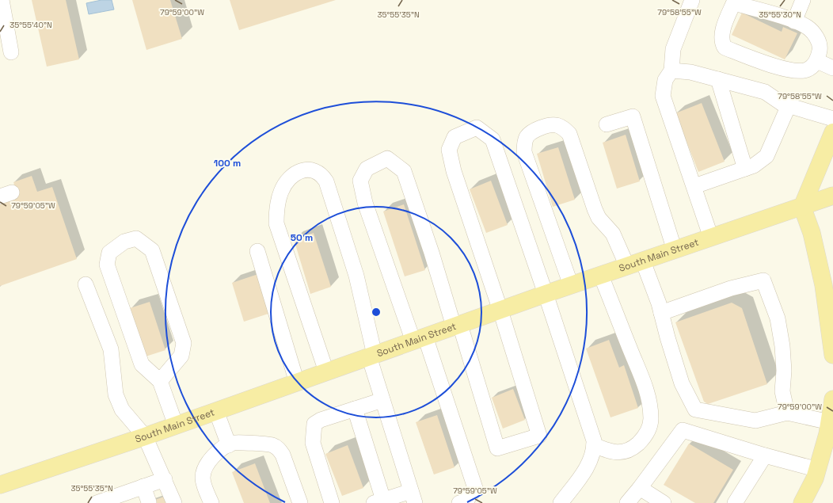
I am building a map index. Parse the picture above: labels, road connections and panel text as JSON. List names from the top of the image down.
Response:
{
  "streets": {
    "main road": ["South Main Street"]
  },
  "coordinates": [
    "79°59'00\"W",
    "79°58'55\"W",
    "35°55'35\"N",
    "35°55'30\"N",
    "35°55'40\"N",
    "79°59'05\"W"
  ],
  "rings": ["100 m", "50 m"]
}
